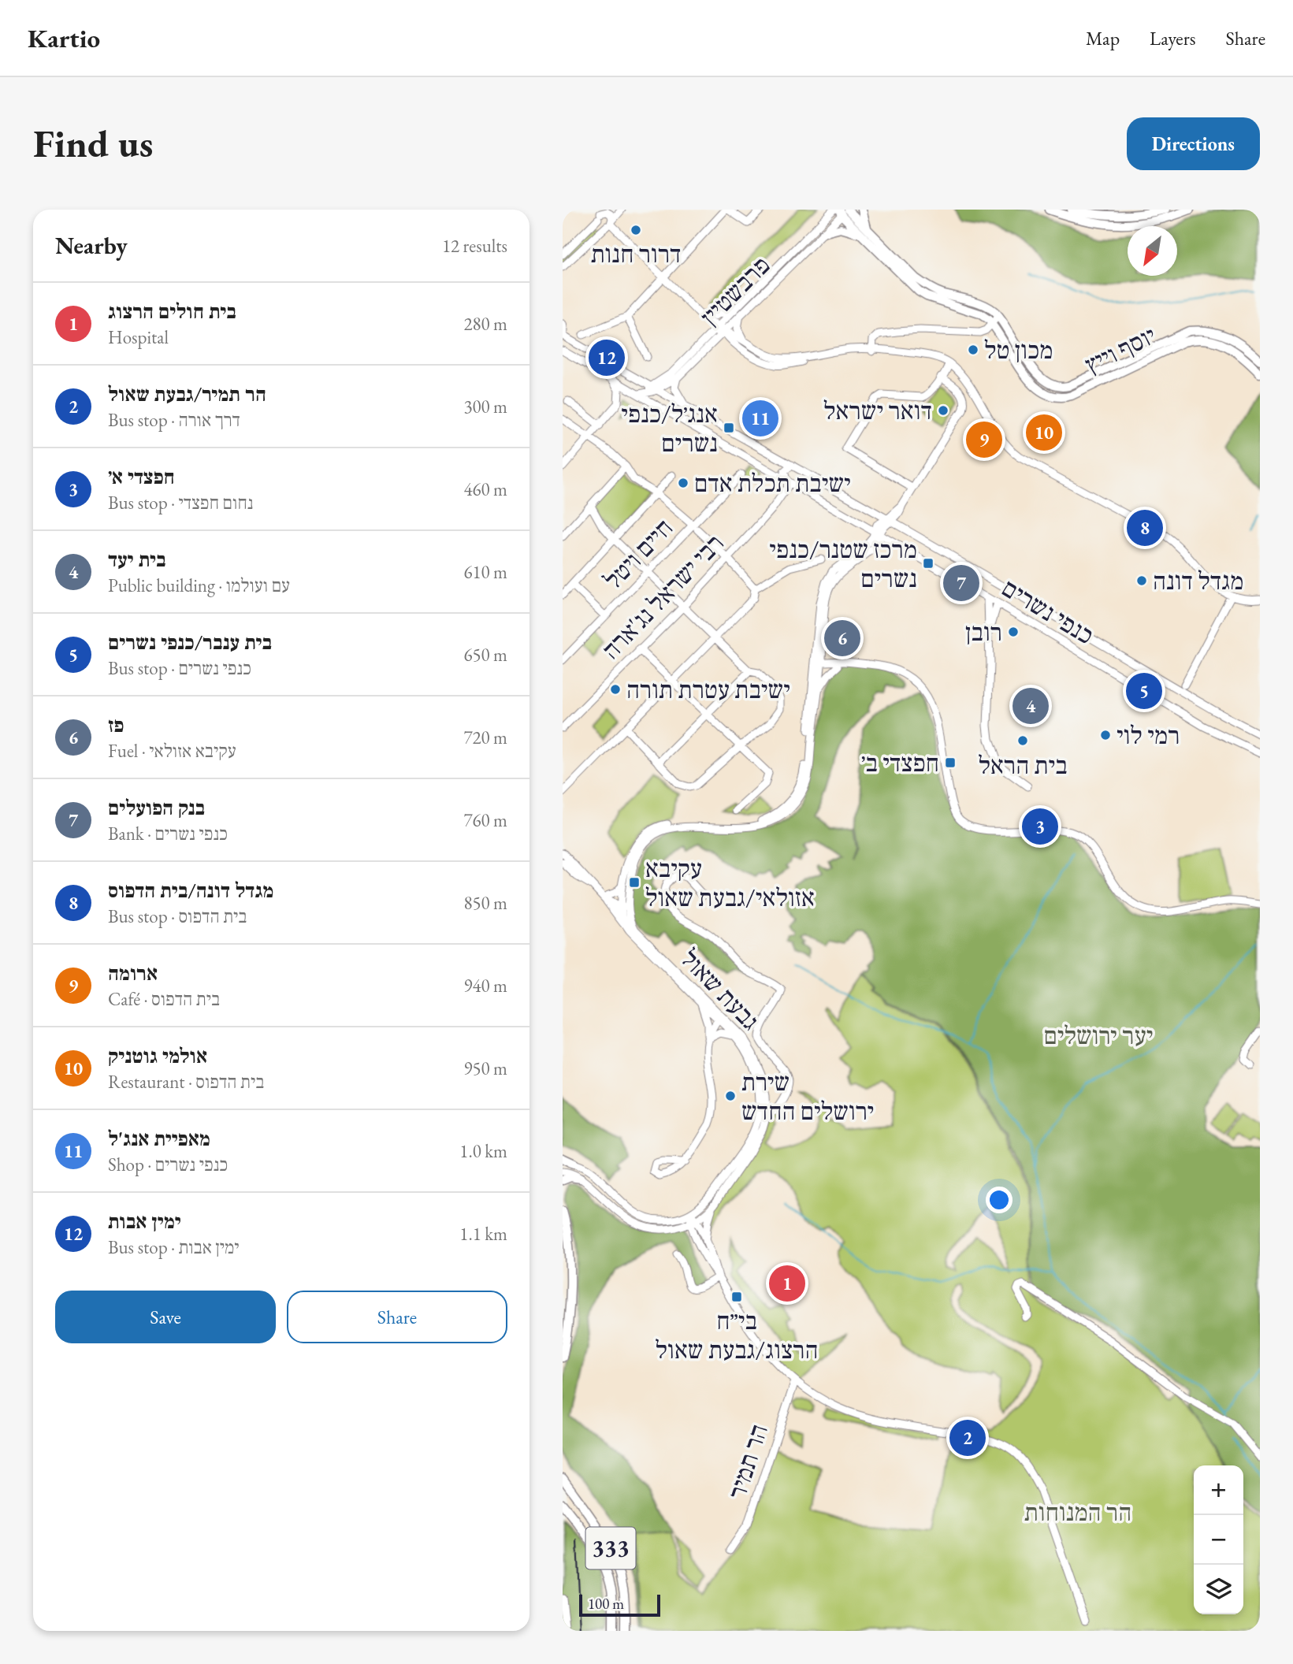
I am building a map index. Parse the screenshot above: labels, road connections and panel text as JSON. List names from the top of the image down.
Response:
{
  "streets": {
    "main road": ["יוסף וייץ", "333"],
    "street": [
      "פרבשטיין",
      "חיים ויטל",
      "רבי ישראל נג'ארה",
      "כנפי נשרים",
      "גבעת שאול",
      "הר תמיר"
    ]
  },
  "crossings": [
    ["פרבשטיין", "כנפי נשרים"],
    ["רבי ישראל נג'ארה", "כנפי נשרים"]
  ],
  "parks": ["יער ירושלים", "הר המנוחות"],
  "places": {
    "other": [
      "דרור חנות",
      "מכון טל",
      "דואר ישראל",
      "ישיבת תכלת אדם",
      "מגדל דונה",
      "רובן",
      "ישיבת עטרת תורה",
      "רמי לוי",
      "בית הראל",
      "שירת ירושלים החדש"
    ],
    "transit": [
      "אנג׳ל/כנפי נשרים",
      "מרכז שטנר/כנפי נשרים",
      "חפצדי ב׳",
      "עקיבא אזולאי/גבעת שאול",
      "בי״ח הרצוג/גבעת שאול"
    ]
  },
  "scale_bar": "100 m",
  "north": "bottom left",
  "page": {
    "header": "Kartio",
    "nav": ["Map", "Layers", "Share"],
    "buttons": [
      "Directions",
      ["Save", "Share"]
    ],
    "title": "Find us",
    "heading": ["Nearby", "12 results"],
    "list": [
      {
        "mark": "1",
        "name": "בית חולים הרצוג",
        "note": "Hospital",
        "value": "280 m"
      },
      {
        "mark": "2",
        "name": "הר תמיר/גבעת שאול",
        "note": "Bus stop · דרך אורה",
        "value": "300 m"
      },
      {
        "mark": "3",
        "name": "חפצדי א׳",
        "note": "Bus stop · נחום חפצדי",
        "value": "460 m"
      },
      {
        "mark": "4",
        "name": "בית יעד",
        "note": "Public building · עם ועולמו",
        "value": "610 m"
      },
      {
        "mark": "5",
        "name": "בית ענבר/כנפי נשרים",
        "note": "Bus stop · כנפי נשרים",
        "value": "650 m"
      },
      {
        "mark": "6",
        "name": "פז",
        "note": "Fuel · עקיבא אזולאי",
        "value": "720 m"
      },
      {
        "mark": "7",
        "name": "בנק הפועלים",
        "note": "Bank · כנפי נשרים",
        "value": "760 m"
      },
      {
        "mark": "8",
        "name": "מגדל דונה/בית הדפוס",
        "note": "Bus stop · בית הדפוס",
        "value": "850 m"
      },
      {
        "mark": "9",
        "name": "ארומה",
        "note": "Café · בית הדפוס",
        "value": "940 m"
      },
      {
        "mark": "10",
        "name": "אולמי גוטניק",
        "note": "Restaurant · בית הדפוס",
        "value": "950 m"
      },
      {
        "mark": "11",
        "name": "מאפיית אנג'ל",
        "note": "Shop · כנפי נשרים",
        "value": "1.0 km"
      },
      {
        "mark": "12",
        "name": "ימין אבות",
        "note": "Bus stop · ימין אבות",
        "value": "1.1 km"
      }
    ],
    "pins": [
      "12",
      "11",
      "10",
      "9",
      "8",
      "7",
      "6",
      "5",
      "4",
      "3",
      "1",
      "2"
    ],
    "map_buttons": ["+", "−"],
    "scale": "100 m"
  }
}
